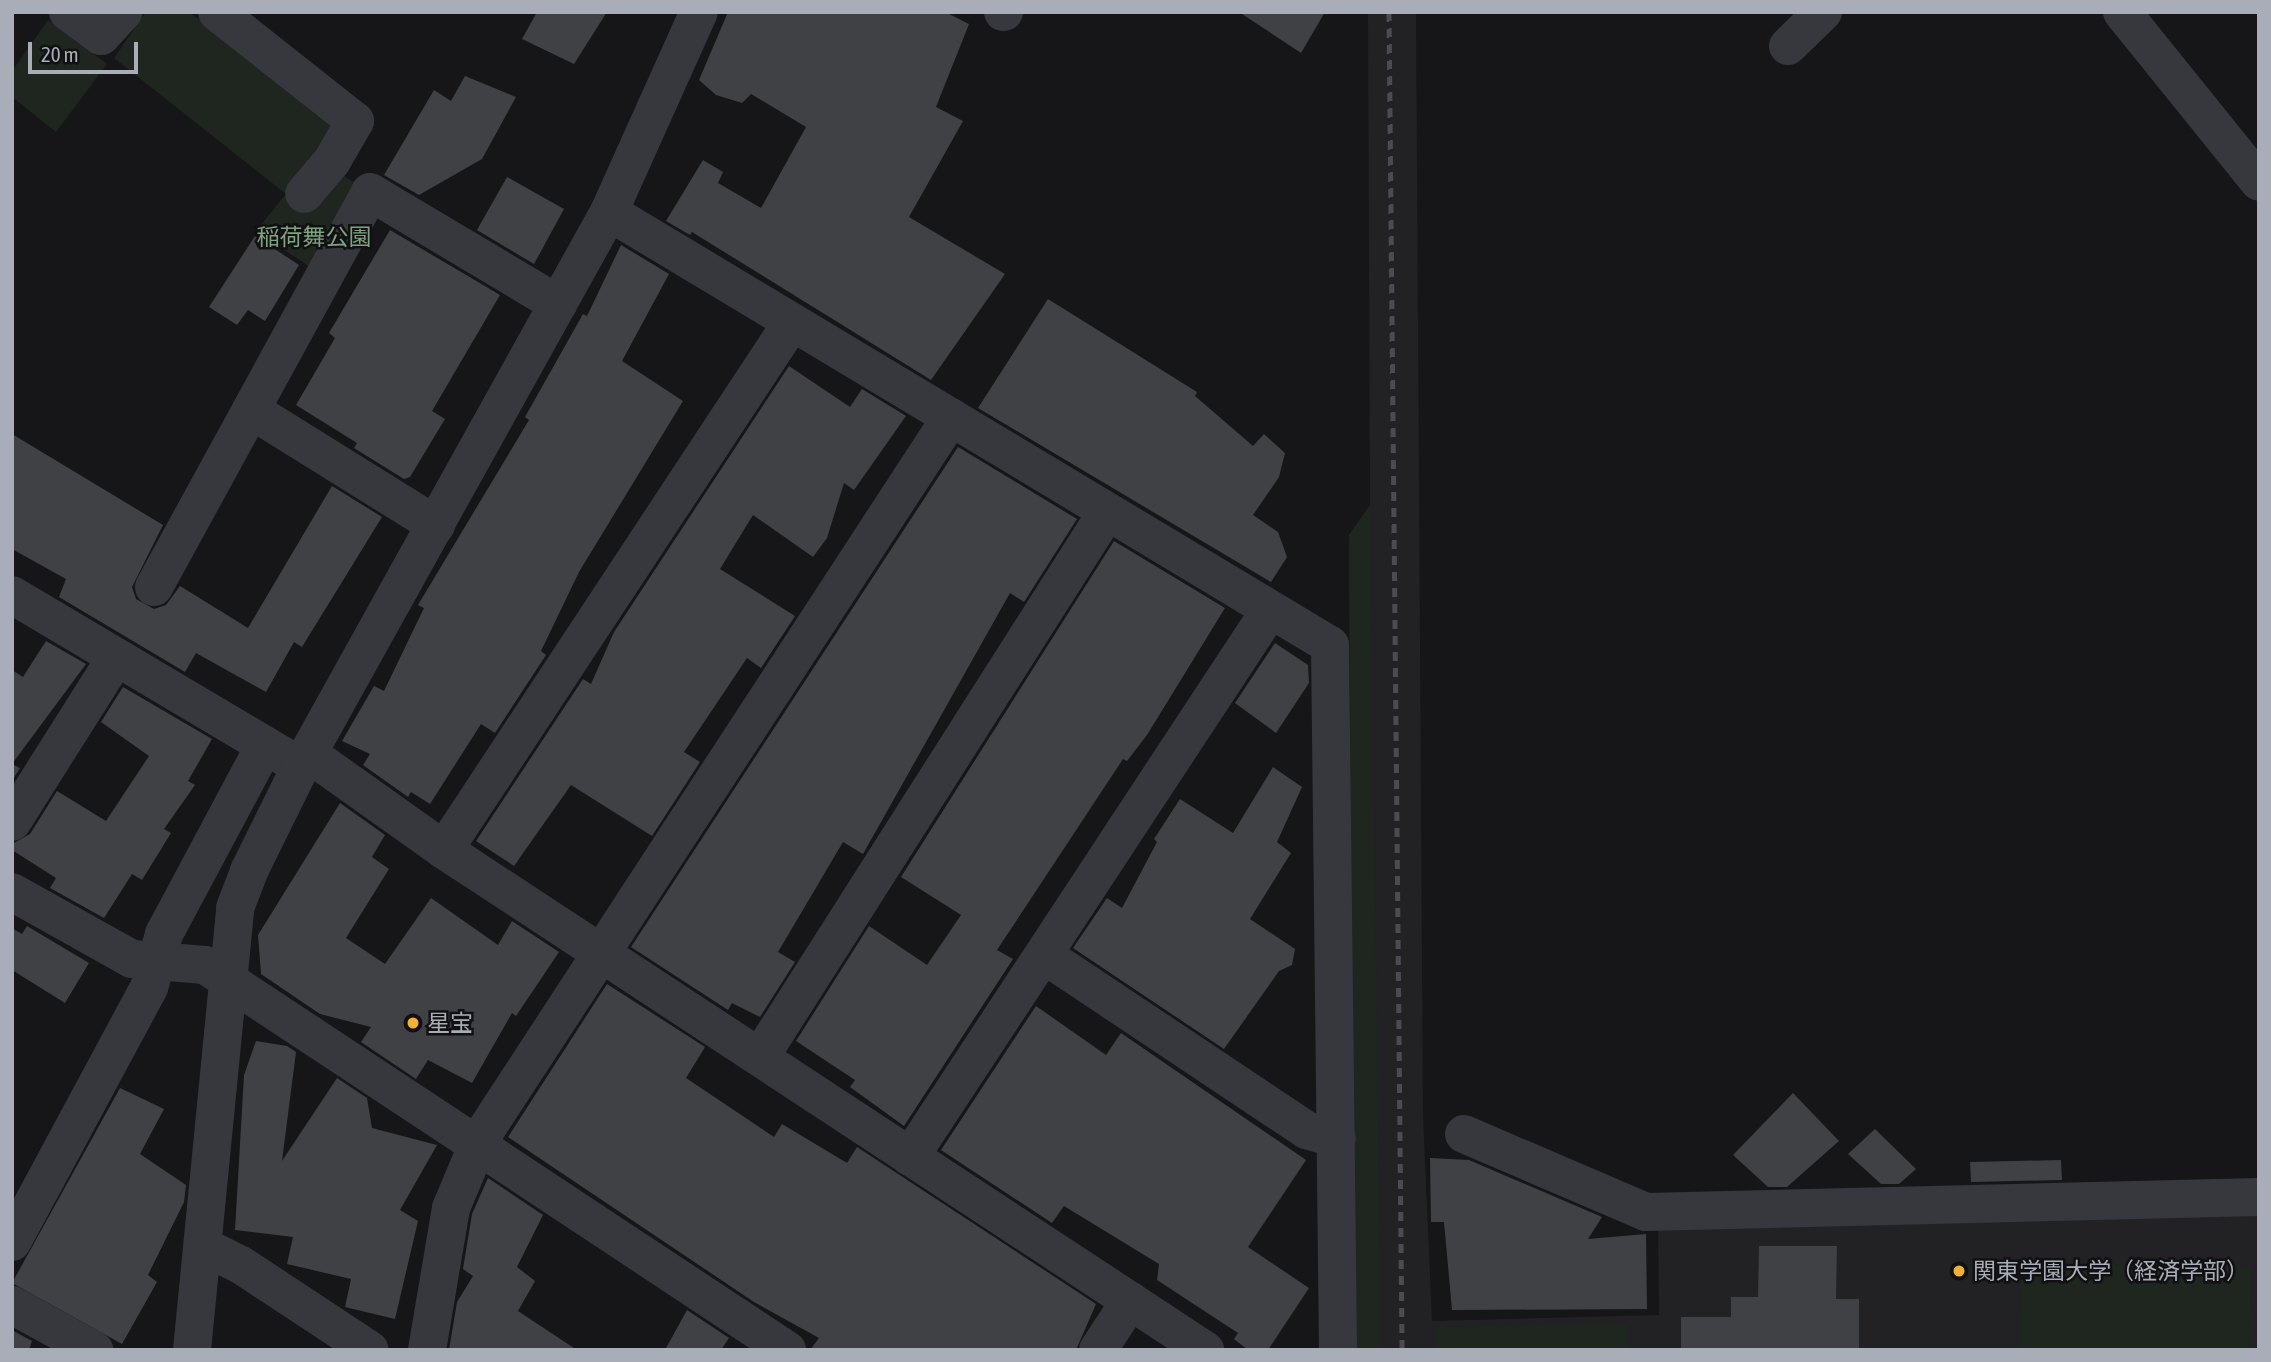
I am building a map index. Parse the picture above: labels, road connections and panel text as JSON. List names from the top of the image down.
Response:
{
  "parks": ["稲荷舞公園"],
  "places": ["星宝", "関東学園大学（経済学部）"],
  "scale_bar": "20 m"
}
